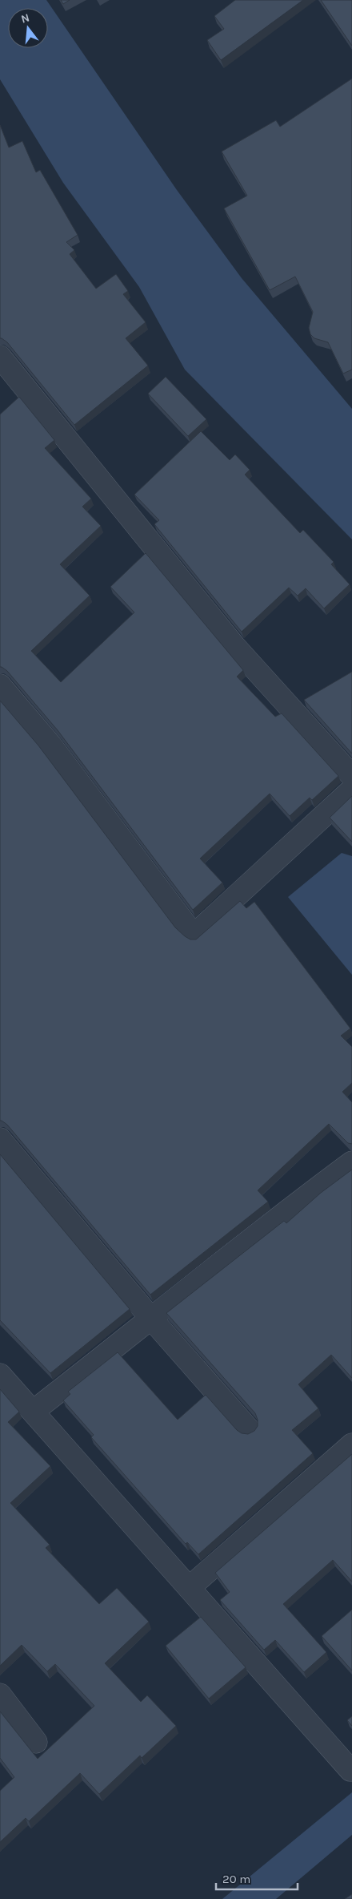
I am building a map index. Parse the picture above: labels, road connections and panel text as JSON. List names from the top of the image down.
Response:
{
  "scale_bar": "20 m",
  "north": "top"
}
